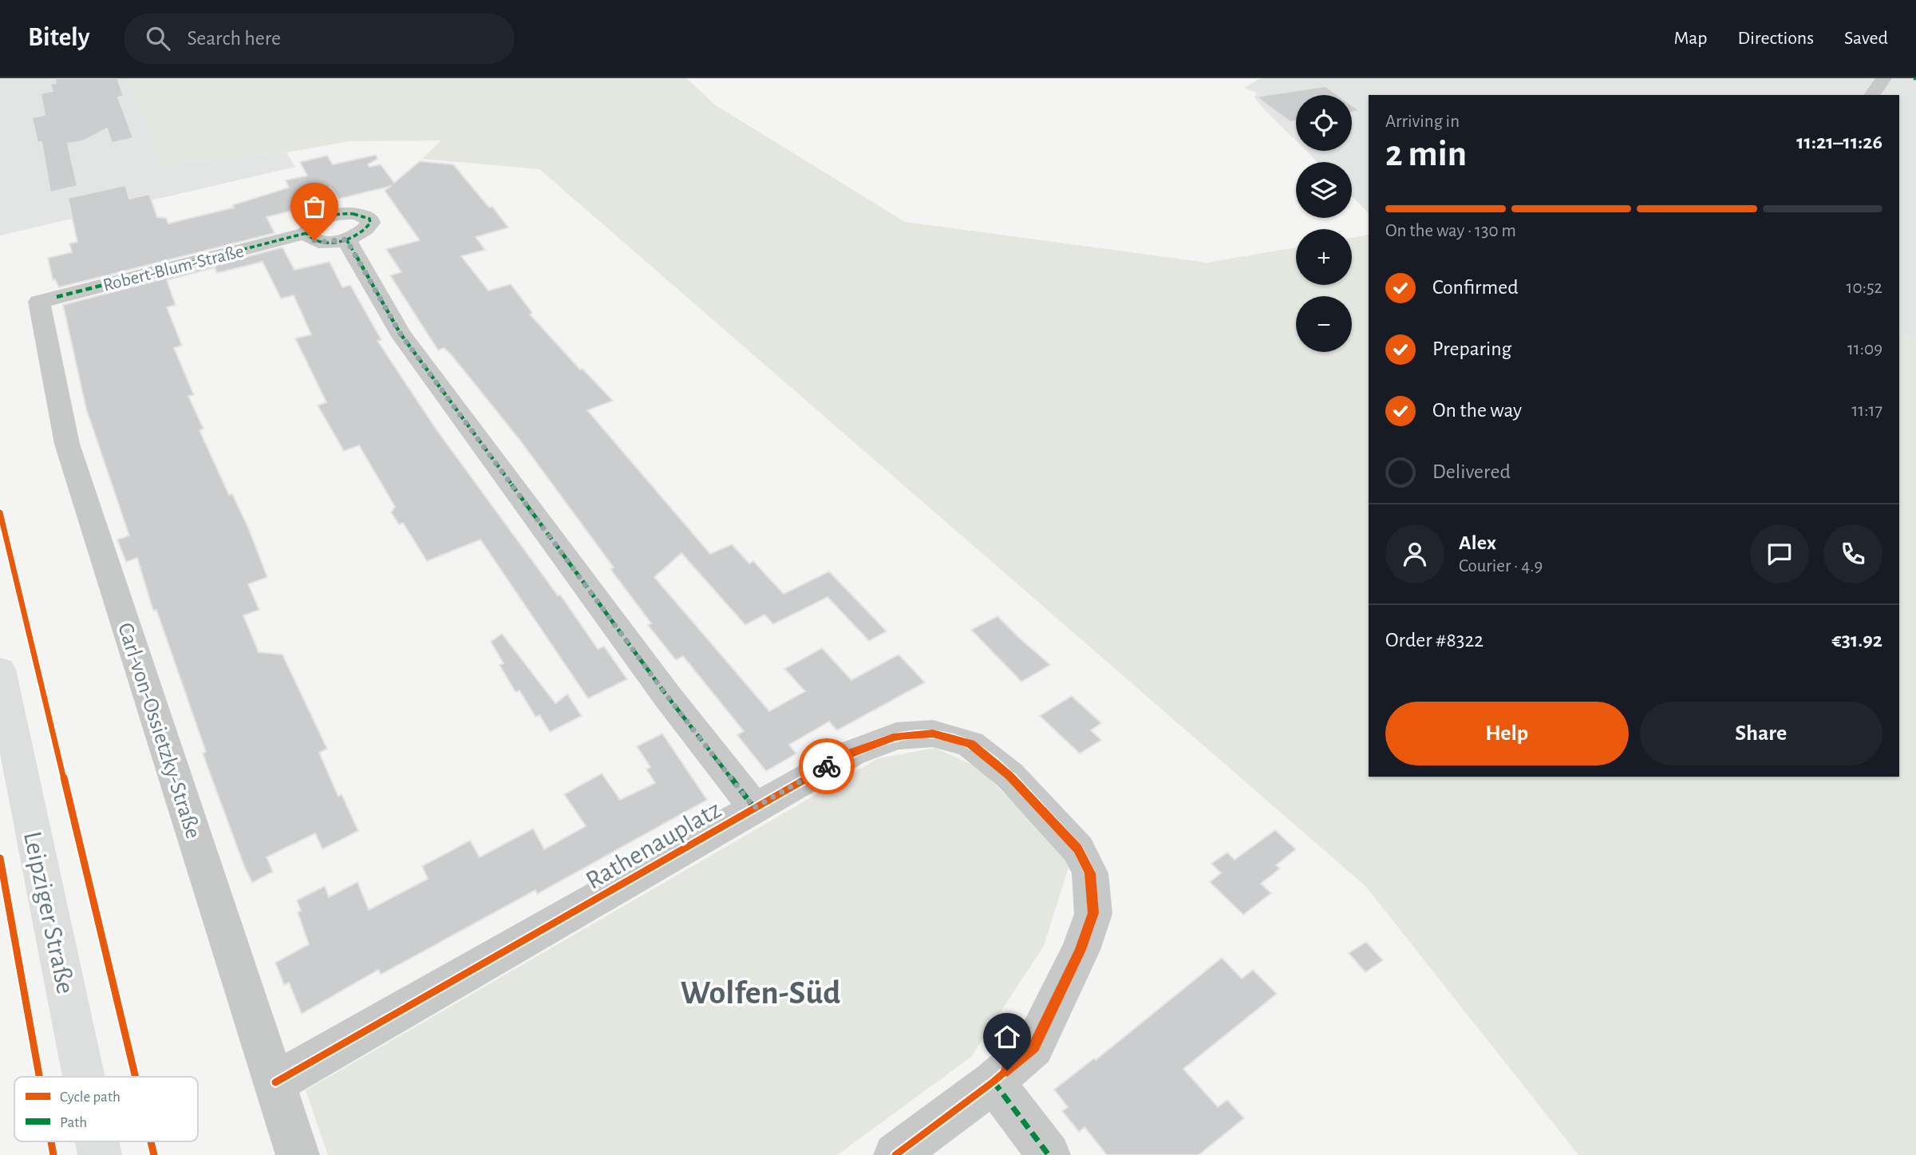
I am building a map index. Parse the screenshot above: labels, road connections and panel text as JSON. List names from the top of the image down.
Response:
{
  "streets": {
    "main road": ["Leipziger Straße"],
    "street": ["Robert-Blum-Straße", "Carl-von-Ossietzky-Straße", "Rathenauplatz"]
  },
  "crossings": [
    ["Robert-Blum-Straße", "Carl-von-Ossietzky-Straße"],
    ["Carl-von-Ossietzky-Straße", "Rathenauplatz"]
  ],
  "districts": ["Wolfen-Süd"],
  "legend": ["Cycle path", "Path"],
  "page": {
    "header": "Bitely",
    "search": "Search here",
    "nav": ["Map", "Directions", "Saved"],
    "map_buttons": ["+", "−"],
    "heading": ["2 min", "Arriving in", "11:21–11:26"],
    "panel": [
      "Alex",
      "Courier · 4.9",
      "Order #8322",
      "€31.92"
    ],
    "bar": "On the way · 130 m",
    "list": [
      ["Confirmed", "10:52"],
      ["Preparing", "11:09"],
      ["On the way", "11:17"],
      "Delivered"
    ],
    "buttons": ["Help", "Share"]
  }
}
